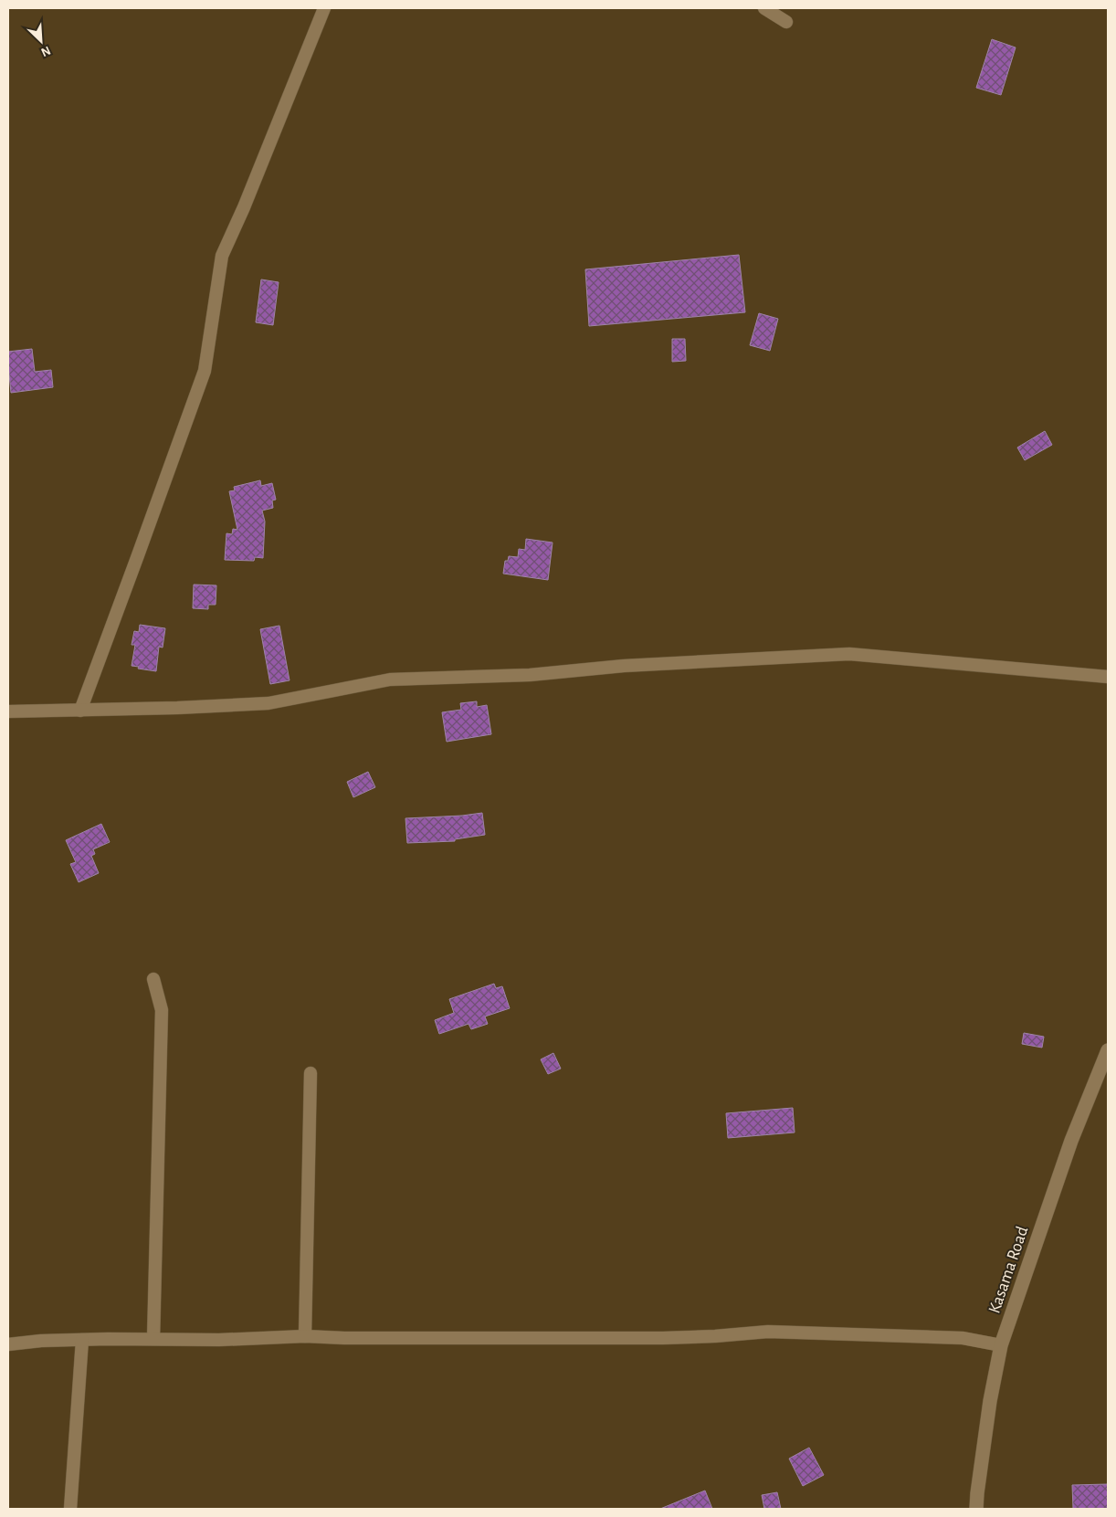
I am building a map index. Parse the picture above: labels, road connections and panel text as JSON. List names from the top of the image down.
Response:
{
  "streets": {
    "street": ["Kasama Road"]
  },
  "north": "bottom right"
}
